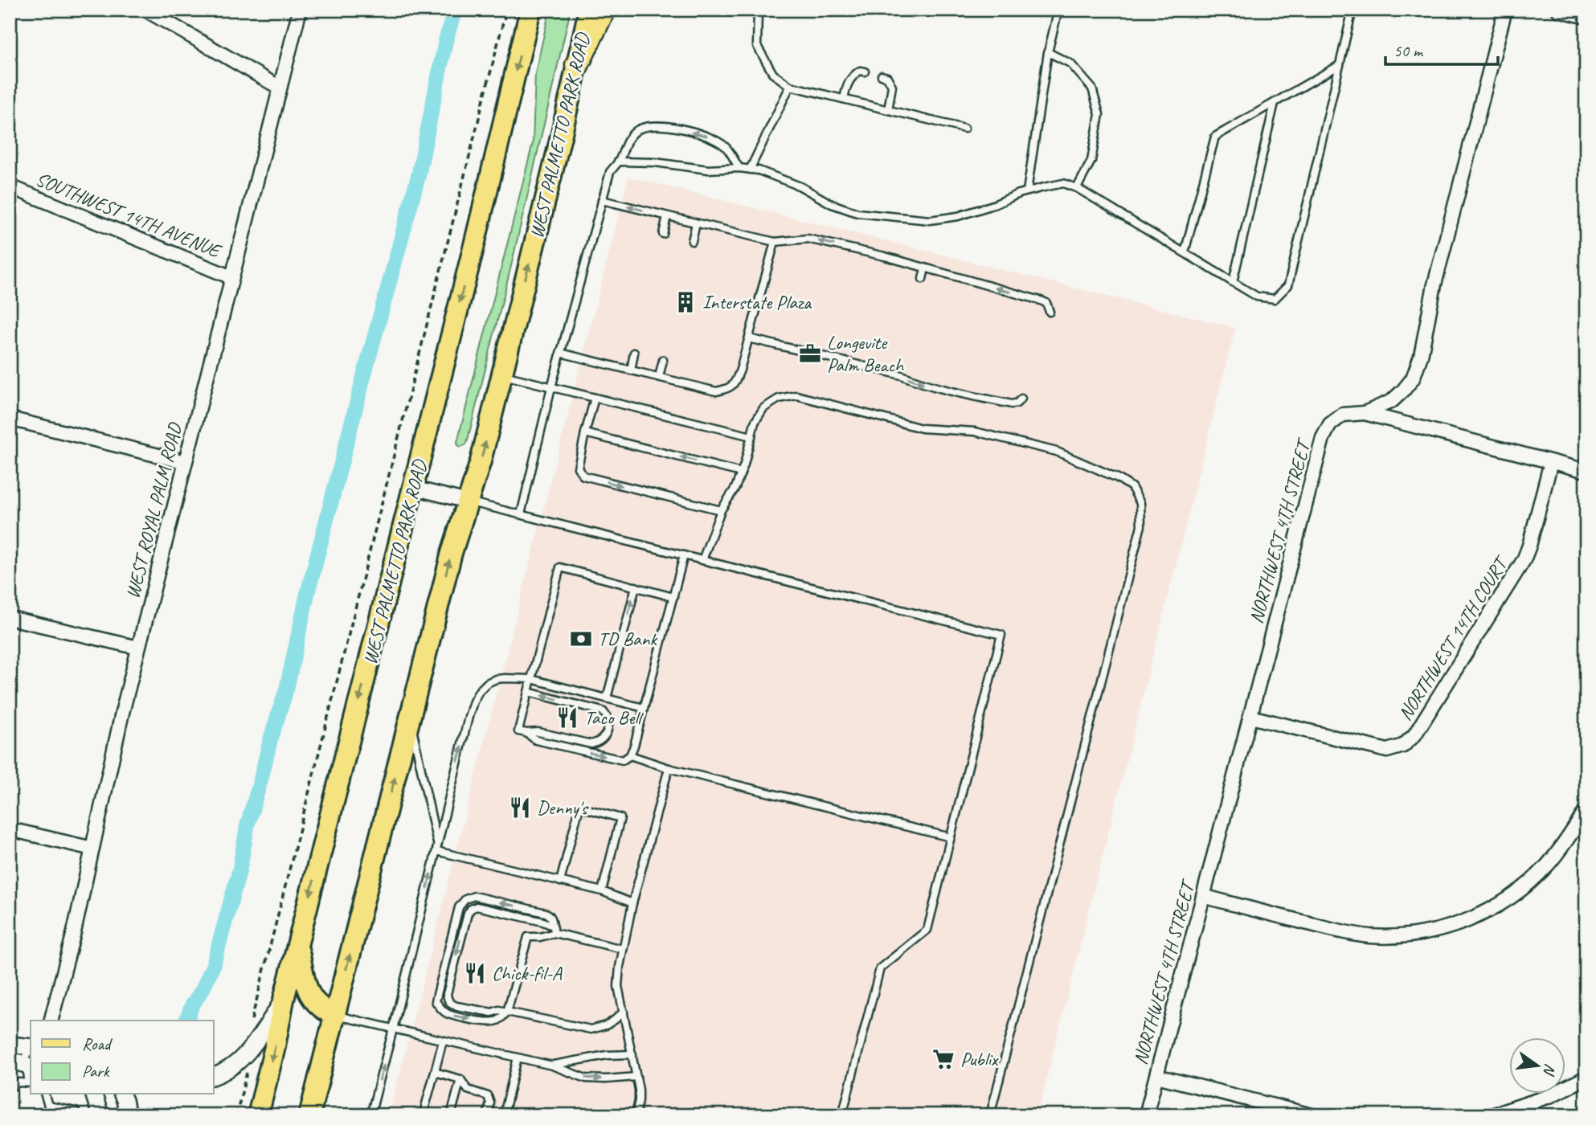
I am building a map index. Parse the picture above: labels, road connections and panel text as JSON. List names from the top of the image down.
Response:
{
  "streets": {
    "main road": ["WEST PALMETTO PARK ROAD"],
    "street": [
      "SOUTHWEST 14TH AVENUE",
      "WEST ROYAL PALM ROAD",
      "NORTHWEST 4TH STREET",
      "NORTHWEST 14TH COURT"
    ]
  },
  "crossings": [
    ["SOUTHWEST 14TH AVENUE", "WEST ROYAL PALM ROAD"],
    ["NORTHWEST 4TH STREET", "NORTHWEST 14TH COURT"]
  ],
  "places": {
    "building": ["Interstate Plaza"],
    "office": ["Longevite Palm Beach"],
    "bank": ["TD Bank"],
    "restaurant": ["Taco Bell", "Denny's", "Chick-fil-A"],
    "supermarket": ["Publix"]
  },
  "legend": ["Road", "Park"],
  "scale_bar": "50 m",
  "north": "right"
}
